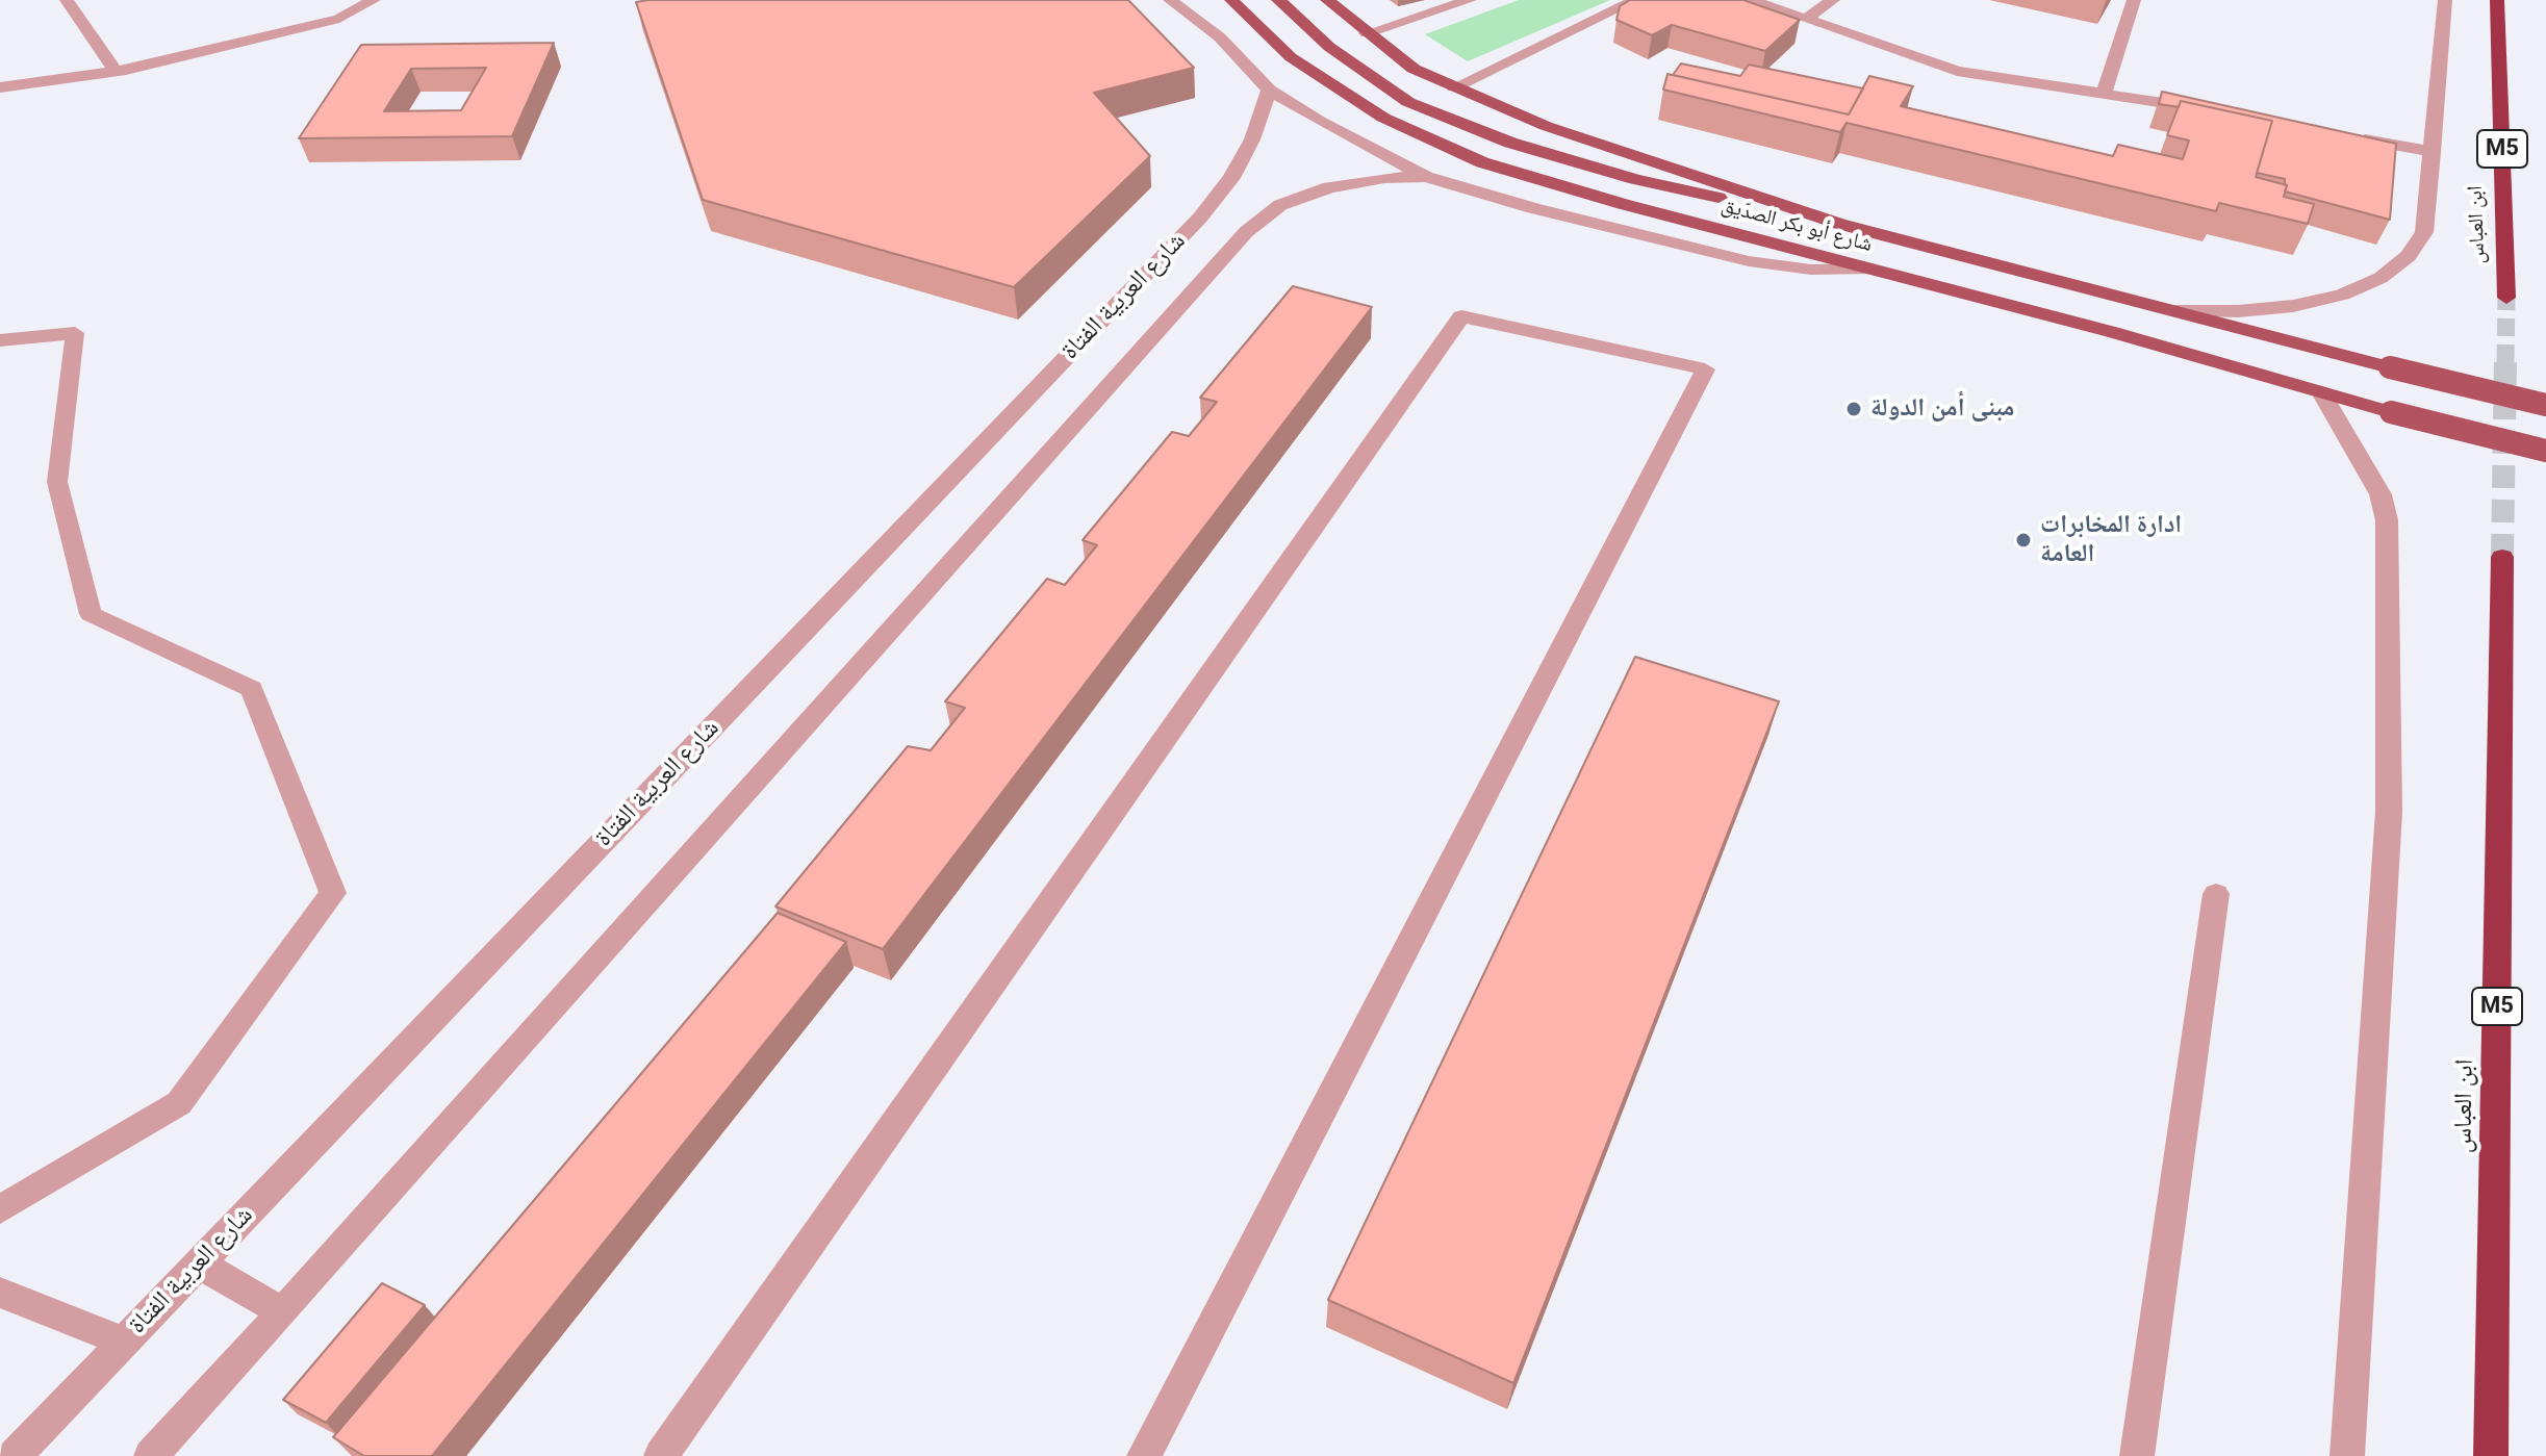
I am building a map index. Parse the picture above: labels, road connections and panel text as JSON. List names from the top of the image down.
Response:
{
  "streets": {
    "highway": ["M5", "ابن العباس"],
    "main road": ["شارع أبو بكر الصدّيق"],
    "street": ["شارع العربية الفتاة"]
  },
  "places": ["مبنى أمن الدولة", "ادارة المخابرات العامة"]
}
